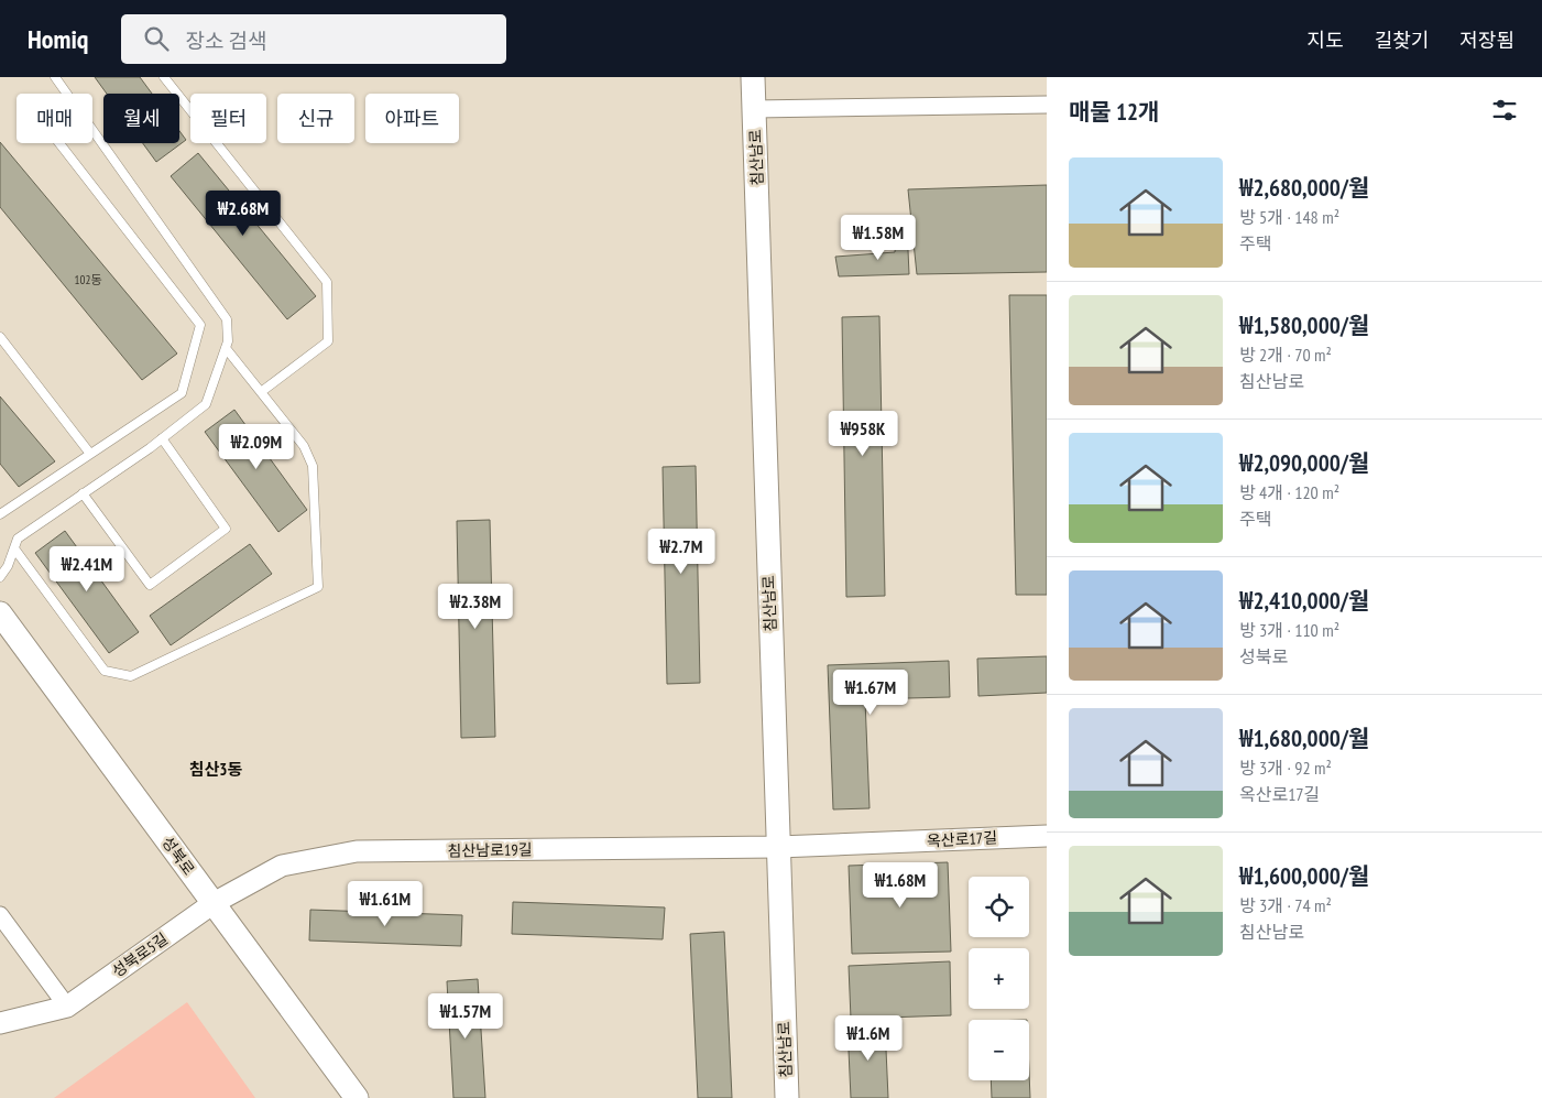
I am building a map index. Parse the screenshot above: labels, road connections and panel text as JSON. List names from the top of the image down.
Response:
{
  "streets": {
    "main road": ["침산남로", "성북로"],
    "street": ["옥산로17길", "침산남로19길", "성북로5길"]
  },
  "crossings": [
    ["침산남로", "옥산로17길"],
    ["침산남로", "침산남로19길"],
    ["옥산로17길", "침산남로19길"],
    ["침산남로19길", "성북로"],
    ["침산남로19길", "성북로5길"],
    ["성북로", "성북로5길"]
  ],
  "districts": ["침산3동"],
  "house_numbers": ["102동"],
  "page": {
    "header": "Homiq",
    "search": "장소 검색",
    "nav": ["지도", "길찾기", "저장됨"],
    "heading": "매물 12개",
    "chip": [
      "매매",
      "월세",
      "필터",
      "신규",
      "아파트"
    ],
    "list": [
      {
        "name": "₩2,680,000/월",
        "note": "방 5개 · 148 m² · 주택"
      },
      {
        "name": "₩1,580,000/월",
        "note": "방 2개 · 70 m² · 침산남로"
      },
      {
        "name": "₩2,090,000/월",
        "note": "방 4개 · 120 m² · 주택"
      },
      {
        "name": "₩2,410,000/월",
        "note": "방 3개 · 110 m² · 성북로"
      },
      {
        "name": "₩1,680,000/월",
        "note": "방 3개 · 92 m² · 옥산로17길"
      },
      {
        "name": "₩1,600,000/월",
        "note": "방 3개 · 74 m² · 침산남로"
      }
    ],
    "price": [
      "₩2.68M",
      "₩1.58M",
      "₩958K",
      "₩2.09M",
      "₩2.7M",
      "₩2.41M",
      "₩2.38M",
      "₩1.67M",
      "₩1.68M",
      "₩1.61M",
      "₩1.57M",
      "₩1.6M"
    ],
    "map_buttons": ["+", "−"]
  }
}
